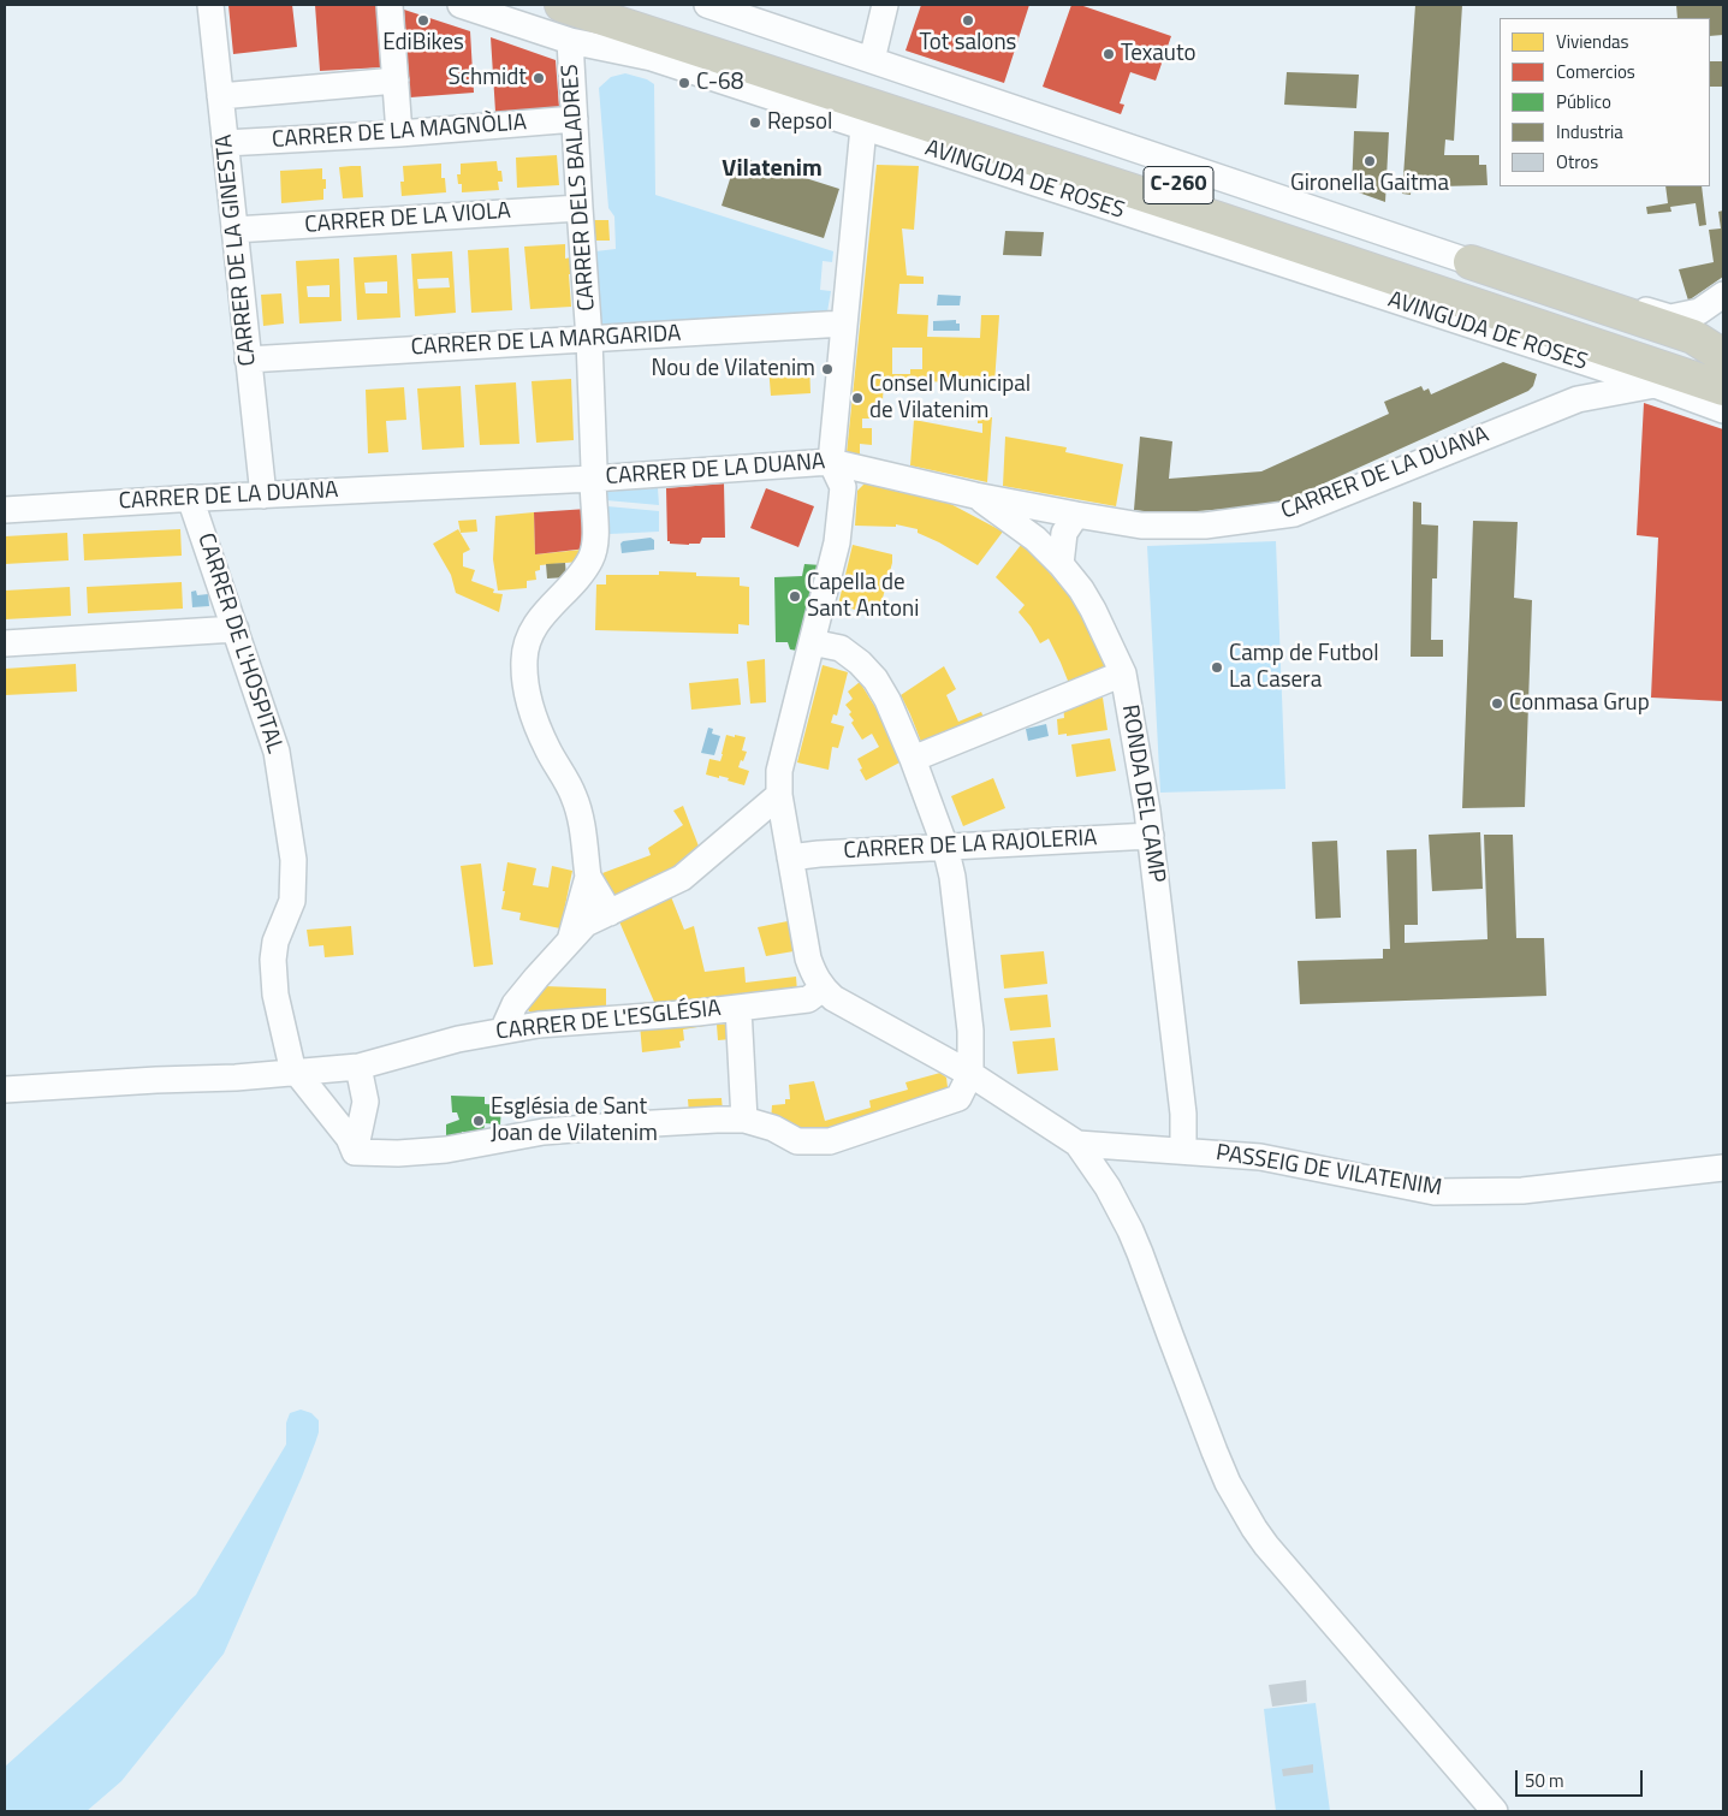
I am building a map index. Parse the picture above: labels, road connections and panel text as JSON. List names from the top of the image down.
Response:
{
  "streets": {
    "highway": ["C-260"],
    "street": [
      "CARRER DE LA MAGNÒLIA",
      "AVINGUDA DE ROSES",
      "CARRER DELS BALADRES",
      "CARRER DE LA VIOLA",
      "CARRER DE LA GINESTA",
      "CARRER DE LA MARGARIDA",
      "CARRER DE LA DUANA",
      "CARRER DE L'HOSPITAL",
      "RONDA DEL CAMP",
      "CARRER DE LA RAJOLERIA",
      "CARRER DE L'ESGLÉSIA",
      "PASSEIG DE VILATENIM"
    ]
  },
  "crossings": [
    ["CARRER DE LA MAGNÒLIA", "CARRER DELS BALADRES"],
    ["CARRER DE LA MAGNÒLIA", "CARRER DE LA GINESTA"],
    ["AVINGUDA DE ROSES", "CARRER DELS BALADRES"],
    ["AVINGUDA DE ROSES", "CARRER DE LA DUANA"],
    ["CARRER DELS BALADRES", "CARRER DE LA VIOLA"],
    ["CARRER DELS BALADRES", "CARRER DE LA MARGARIDA"],
    ["CARRER DELS BALADRES", "CARRER DE LA DUANA"],
    ["CARRER DE LA VIOLA", "CARRER DE LA GINESTA"],
    ["CARRER DE LA GINESTA", "CARRER DE LA MARGARIDA"],
    ["CARRER DE LA GINESTA", "CARRER DE LA DUANA"],
    ["CARRER DE LA DUANA", "CARRER DE L'HOSPITAL"],
    ["CARRER DE LA DUANA", "RONDA DEL CAMP"],
    ["CARRER DE L'HOSPITAL", "CARRER DE L'ESGLÉSIA"],
    ["RONDA DEL CAMP", "CARRER DE LA RAJOLERIA"],
    ["RONDA DEL CAMP", "PASSEIG DE VILATENIM"]
  ],
  "districts": ["Vilatenim"],
  "places": [
    "EdiBikes",
    "Tot salons",
    "Texauto",
    "Schmidt",
    "C-68",
    "Repsol",
    "Gironella Gaitma",
    "Nou de Vilatenim",
    "Consel Municipal de Vilatenim",
    "Capella de Sant Antoni",
    "Camp de Futbol La Casera",
    "Conmasa Grup",
    "Església de Sant Joan de Vilatenim"
  ],
  "legend": [
    "Viviendas",
    "Comercios",
    "Público",
    "Industria",
    "Otros"
  ],
  "scale_bar": "50 m"
}
